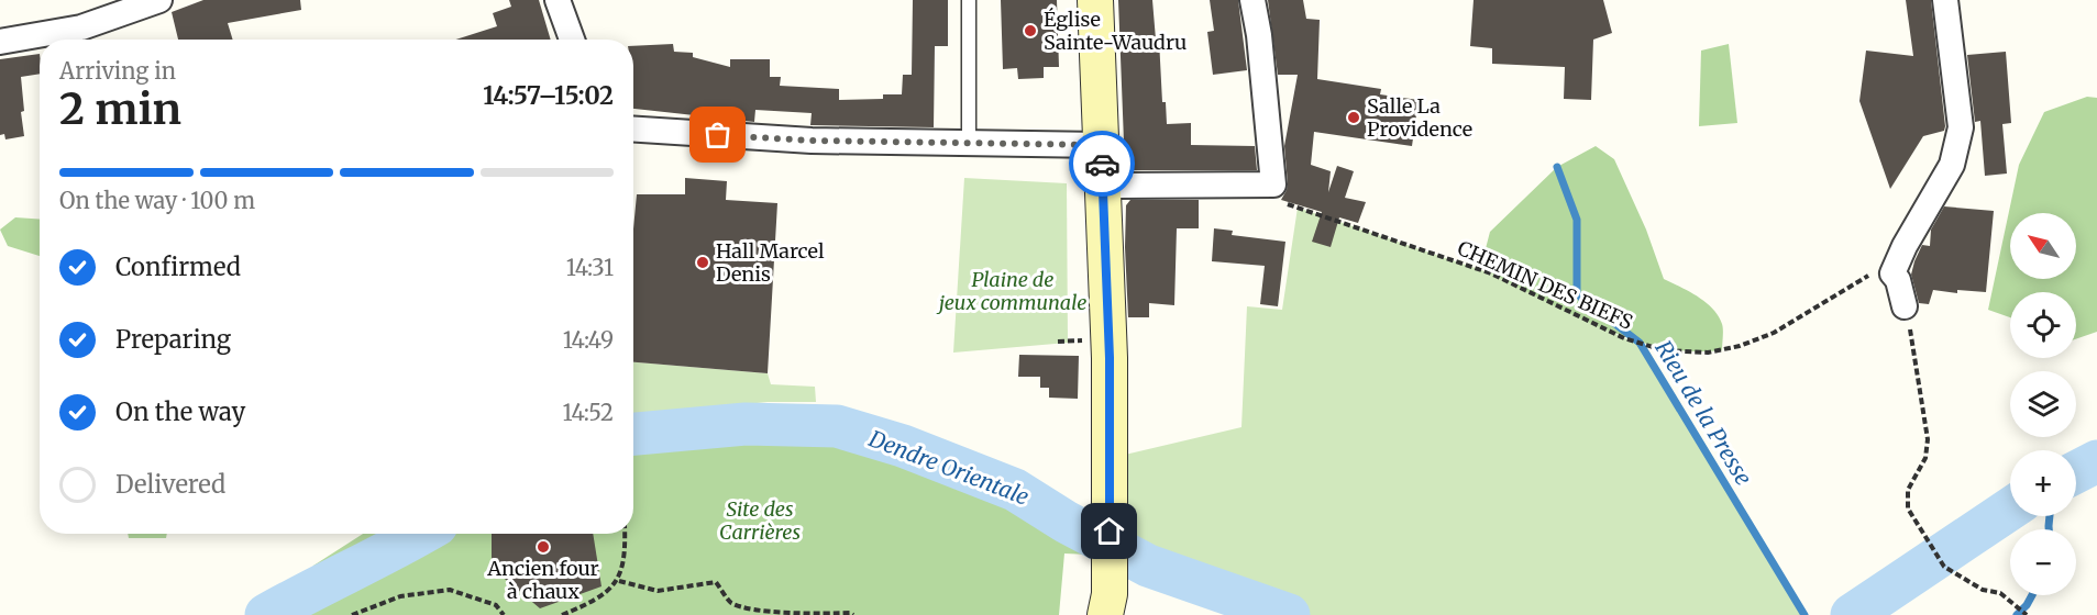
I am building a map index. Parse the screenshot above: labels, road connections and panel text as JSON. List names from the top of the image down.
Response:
{
  "streets": {
    "path": ["CHEMIN DES BIEFS"]
  },
  "water": ["Rieu de la Presse", "Dendre Orientale"],
  "parks": ["Plaine de jeux communale", "Site des Carrières"],
  "places": [
    "Église Sainte-Waudru",
    "Salle La Providence",
    "Hall Marcel Denis",
    "Ancien four à chaux"
  ],
  "north": "top left",
  "page": {
    "heading": ["2 min", "Arriving in", "14:57–15:02"],
    "bar": "On the way · 100 m",
    "map_buttons": ["+", "−"],
    "list": [
      ["Confirmed", "14:31"],
      ["Preparing", "14:49"],
      ["On the way", "14:52"],
      "Delivered"
    ]
  }
}
